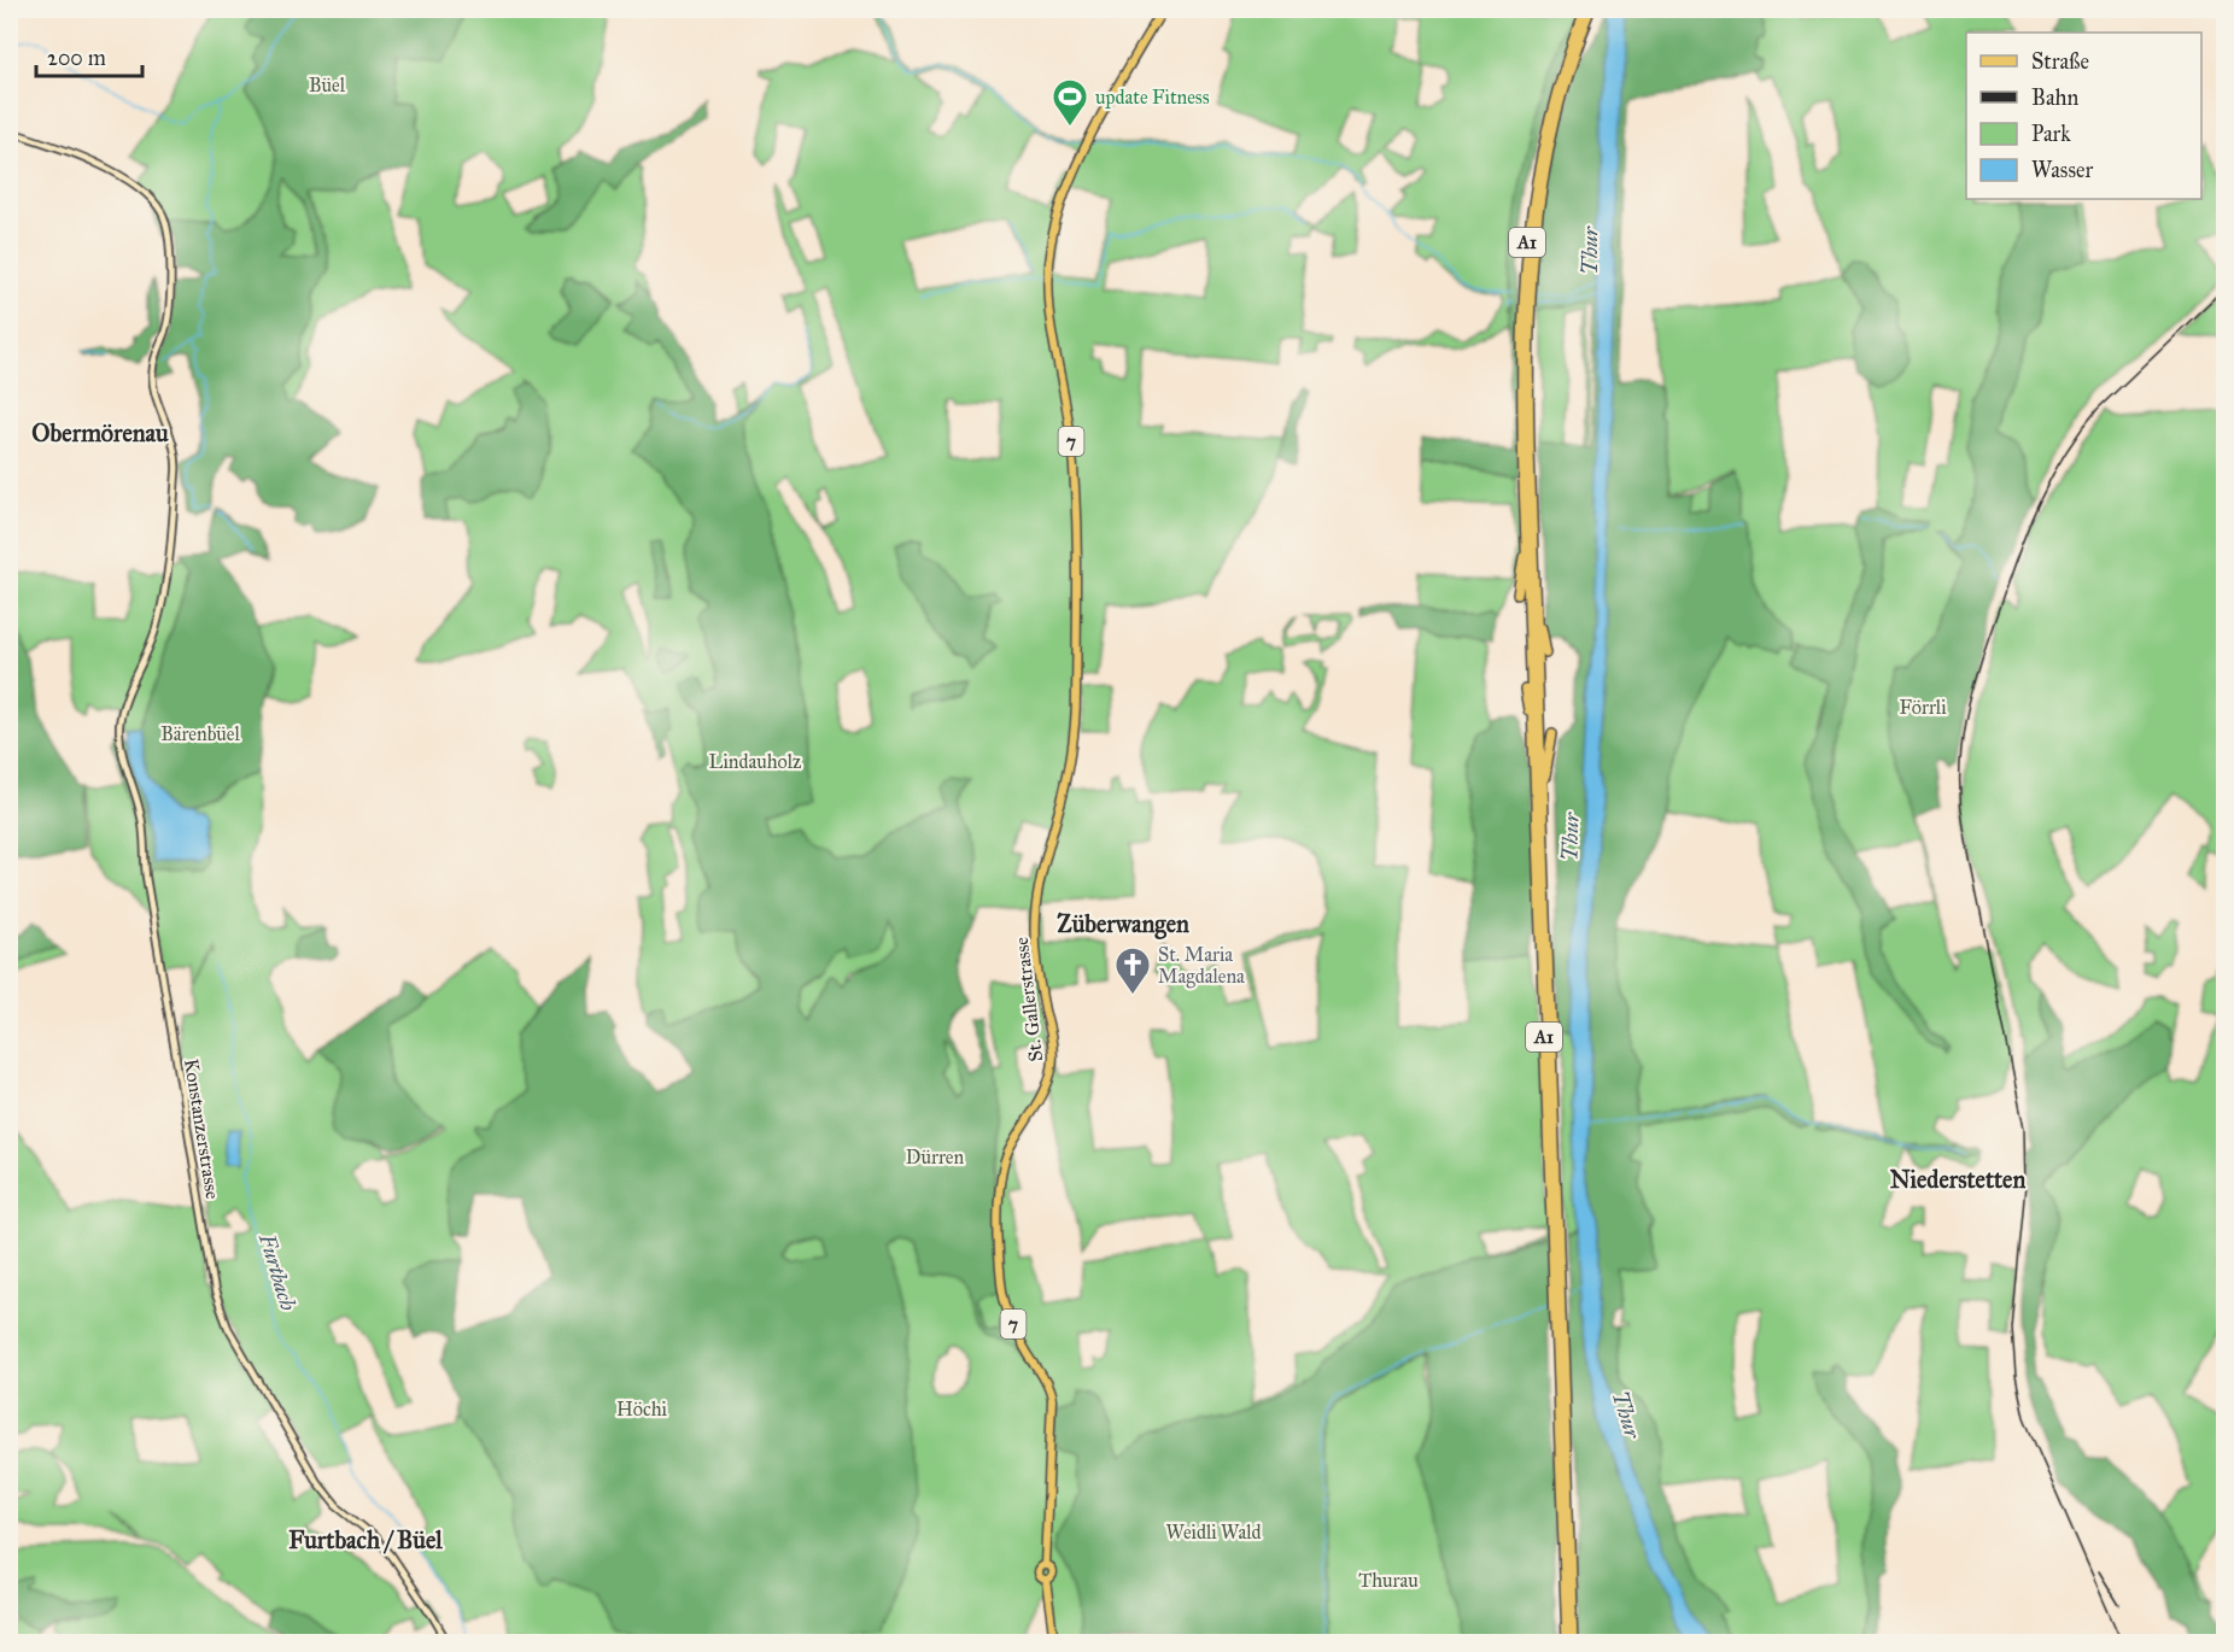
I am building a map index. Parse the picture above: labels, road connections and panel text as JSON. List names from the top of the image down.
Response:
{
  "streets": {
    "highway": ["A1"],
    "main road": ["7", "St. Gallerstrasse", "Konstanzerstrasse"]
  },
  "districts": [
    "Obermörenau",
    "Züberwangen",
    "Niederstetten",
    "Furtbach / Büel"
  ],
  "water": ["Thur", "Furtbach"],
  "parks": [
    "Büel",
    "Förrli",
    "Bärenbüel",
    "Lindauholz",
    "Dürren",
    "Höchi",
    "Weidli Wald",
    "Thurau"
  ],
  "places": {
    "sports": ["update Fitness"],
    "church": ["St. Maria Magdalena"]
  },
  "legend": [
    "Straße",
    "Bahn",
    "Park",
    "Wasser"
  ],
  "scale_bar": "200 m"
}
